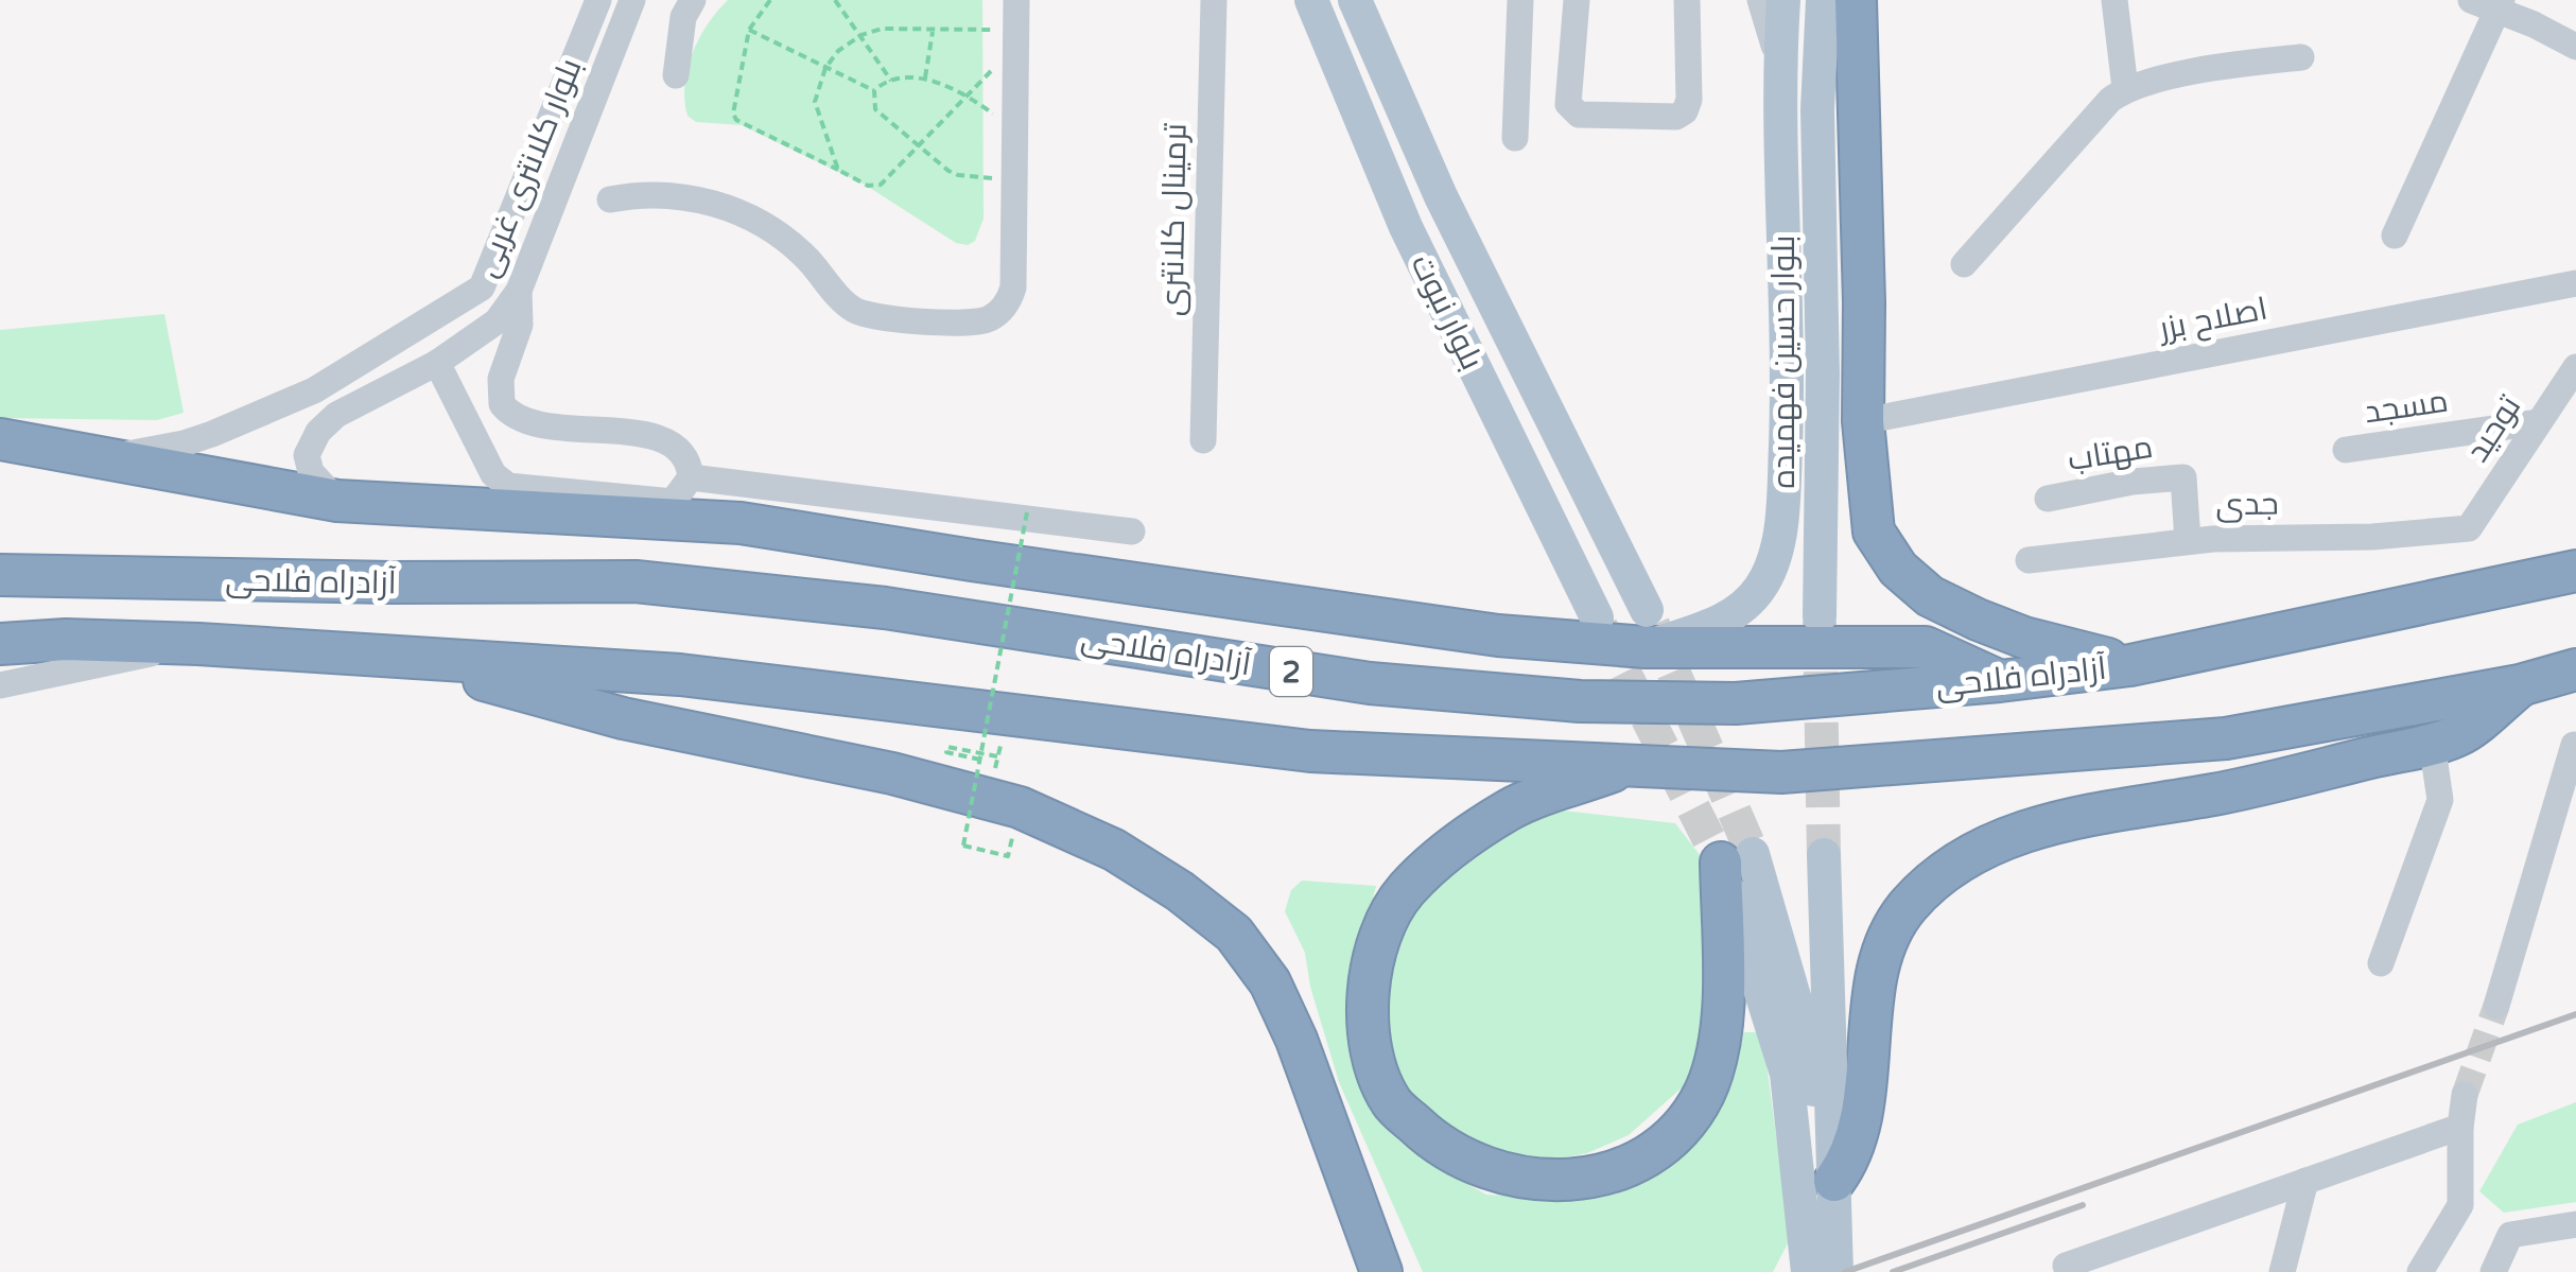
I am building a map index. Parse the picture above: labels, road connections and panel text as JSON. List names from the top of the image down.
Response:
{
  "streets": {
    "highway": ["آزادراه فلاحی", "2"],
    "main road": ["بلوار نبوت", "بلوار حسین فهمیده"],
    "street": [
      "بلوار کلانتری غربی",
      "ترمینال کلانتری",
      "اصلاح بزر",
      "مسجد",
      "توحید",
      "مهتاب",
      "جدی"
    ]
  },
  "crossings": [
    ["بلوار نبوت", "بلوار حسین فهمیده"],
    ["مسجد", "توحید"],
    ["توحید", "جدی"],
    ["مهتاب", "جدی"]
  ]
}
